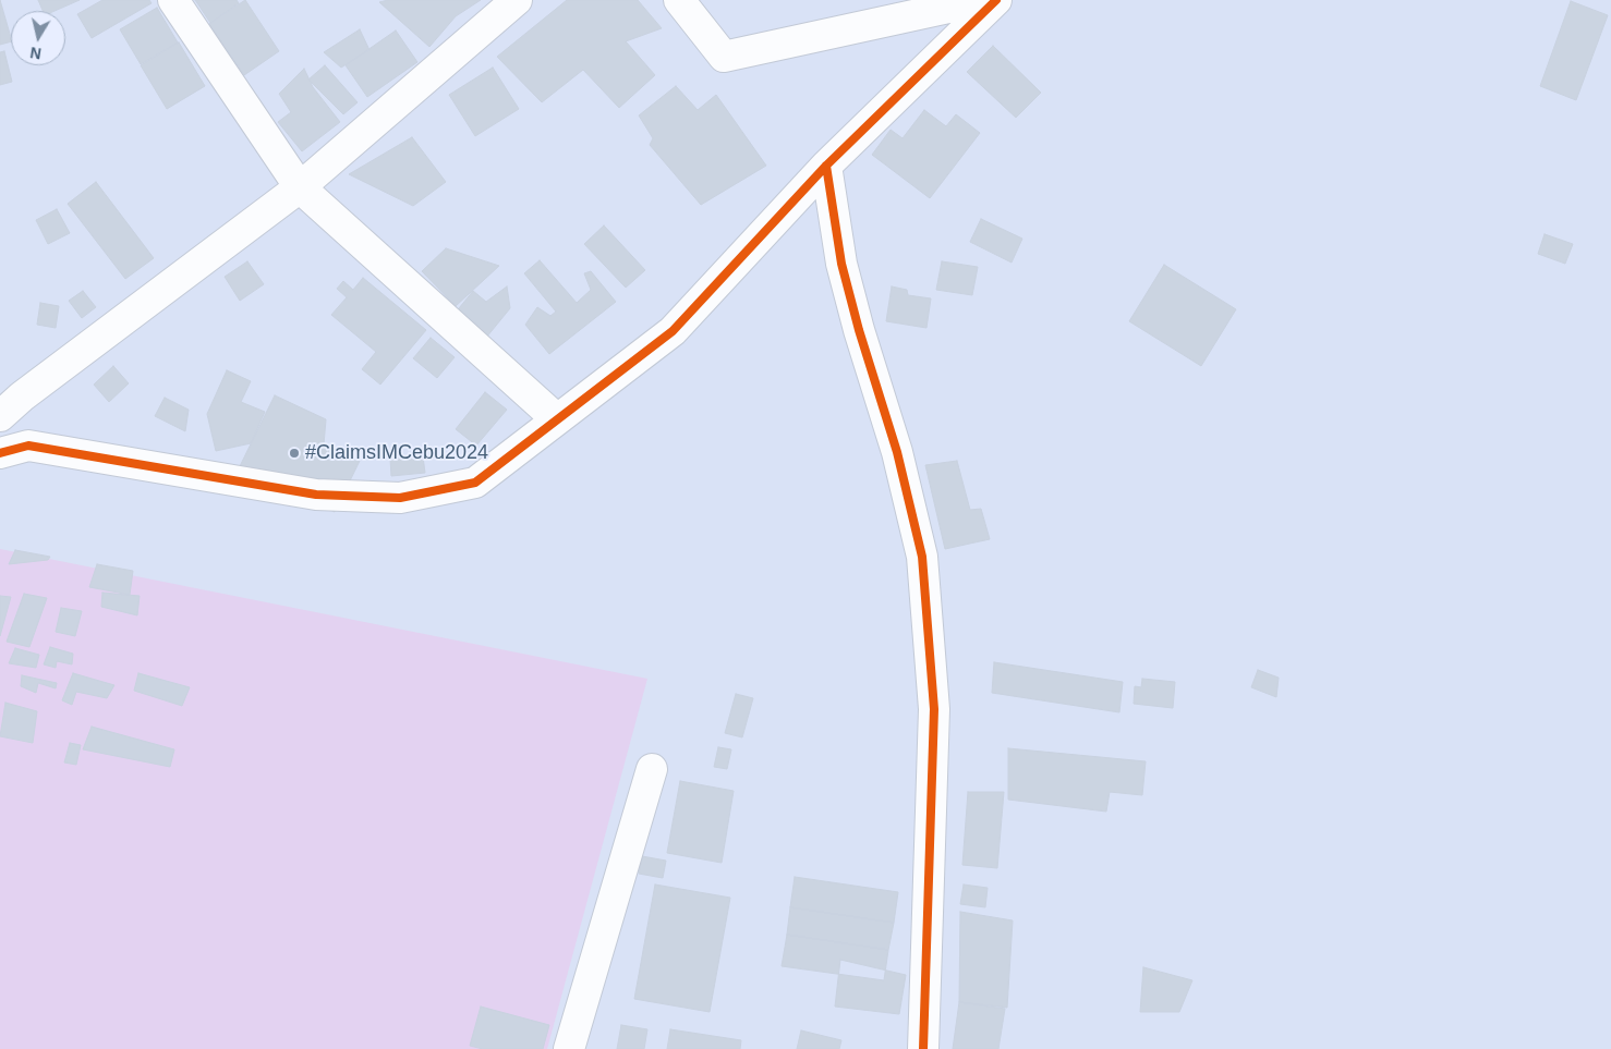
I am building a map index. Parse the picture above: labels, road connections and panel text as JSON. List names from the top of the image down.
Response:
{
  "places": ["#ClaimsIMCebu2024"],
  "north": "bottom"
}
